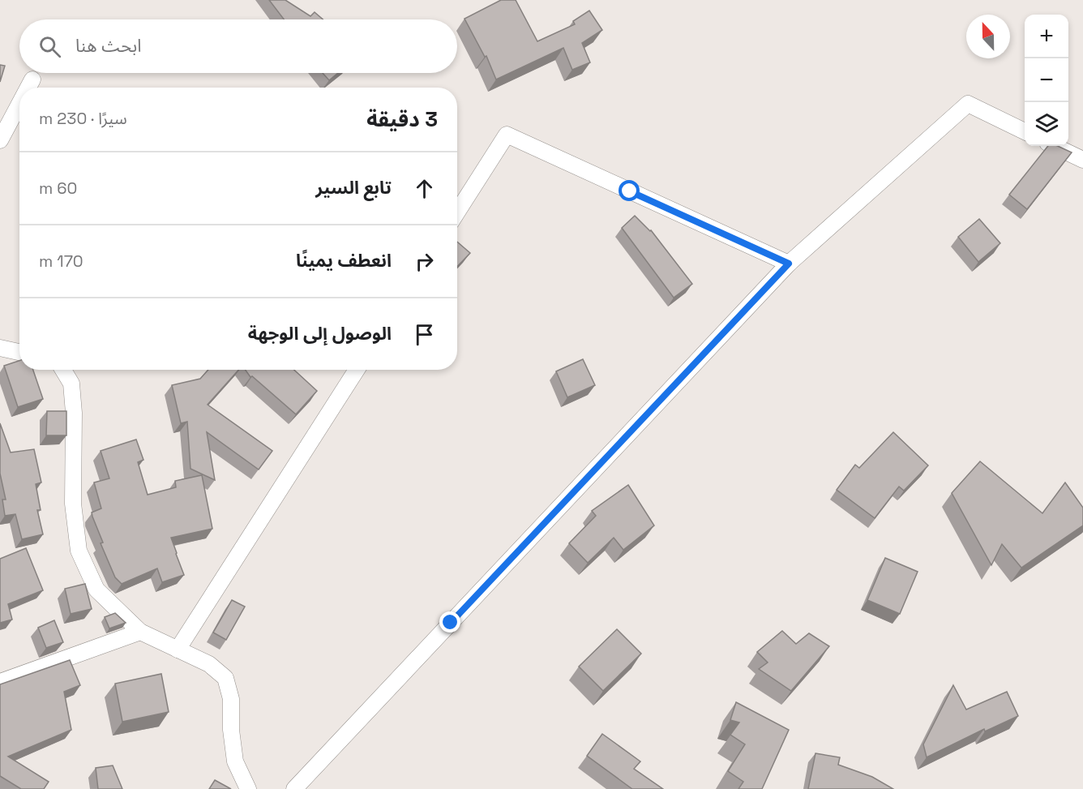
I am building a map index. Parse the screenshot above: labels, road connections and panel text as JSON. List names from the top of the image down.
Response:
{
  "north": "top",
  "page": {
    "map_buttons": ["+", "−"],
    "search": "ابحث هنا",
    "heading": ["3 دقيقة", "سيرًا · 230 m"],
    "list": [
      ["تابع السير", "60 m"],
      ["انعطف يمينًا", "170 m"],
      "الوصول إلى الوجهة"
    ]
  }
}
